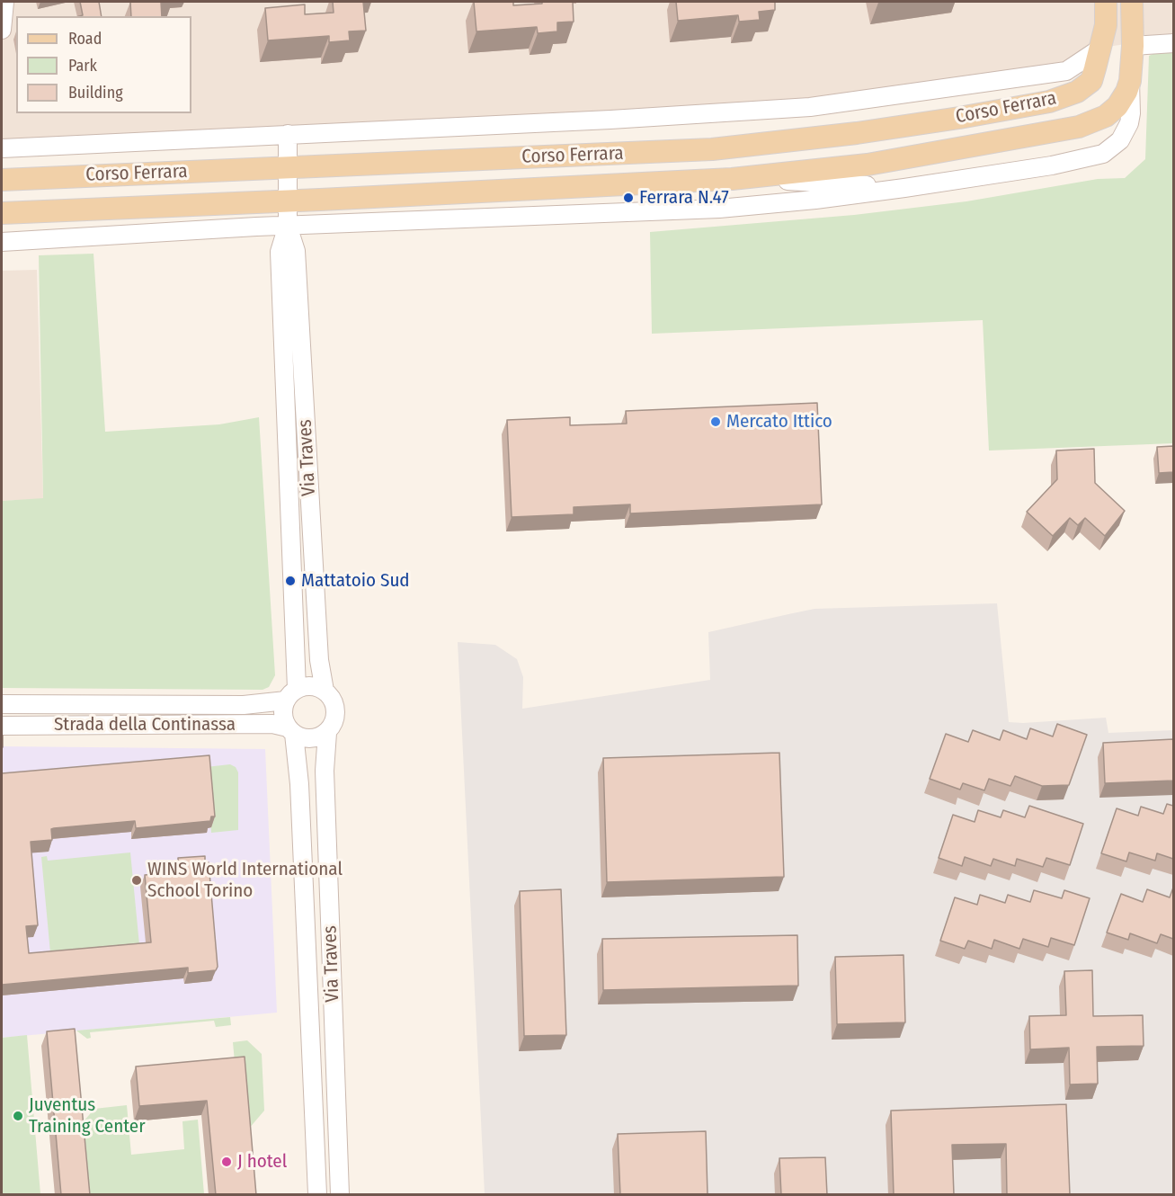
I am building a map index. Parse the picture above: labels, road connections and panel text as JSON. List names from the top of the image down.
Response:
{
  "streets": {
    "main road": ["Corso Ferrara"],
    "street": ["Via Traves", "Strada della Continassa"]
  },
  "crossings": [
    ["Corso Ferrara", "Via Traves"],
    ["Via Traves", "Strada della Continassa"]
  ],
  "places": [
    "Ferrara N.47",
    "Mercato Ittico",
    "Mattatoio Sud",
    "WINS World International School Torino",
    "Juventus Training Center",
    "J hotel"
  ],
  "legend": ["Road", "Park", "Building"]
}
